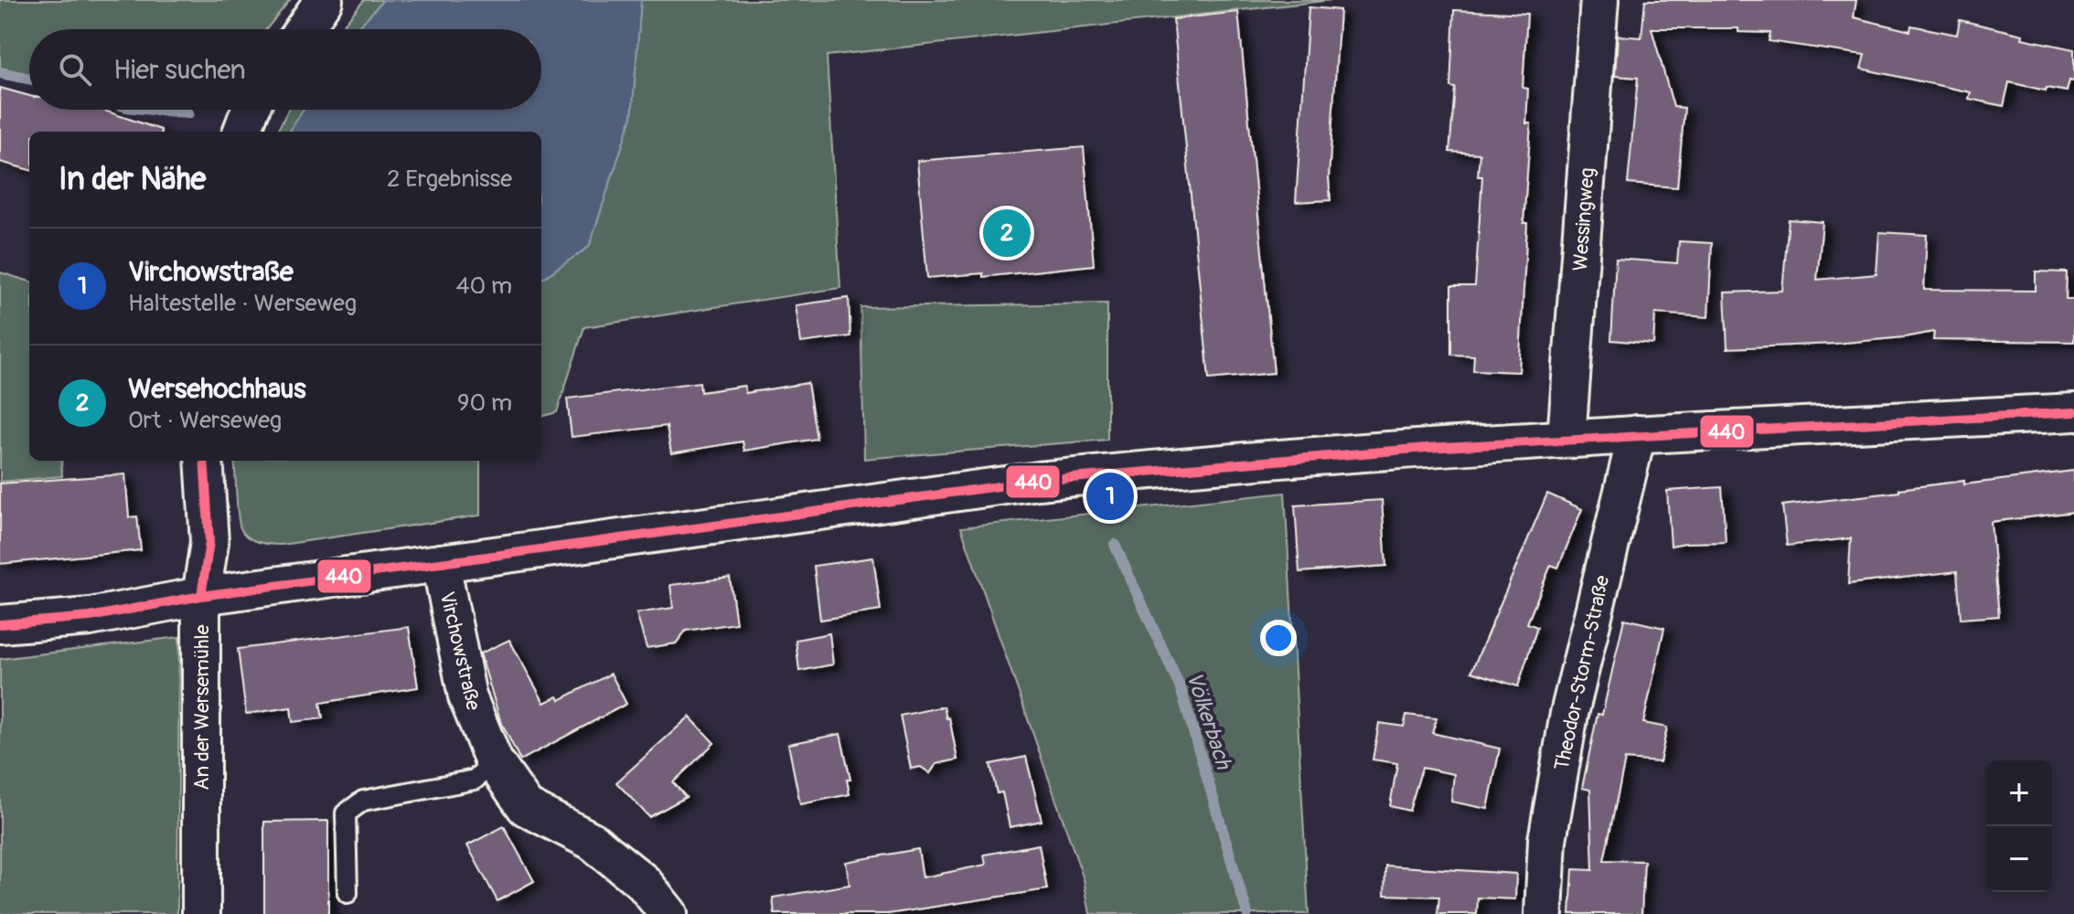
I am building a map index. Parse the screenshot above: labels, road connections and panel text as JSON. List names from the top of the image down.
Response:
{
  "streets": {
    "street": [
      "Wessingweg",
      "Virchowstraße",
      "Theodor-Storm-Straße",
      "An der Wersemühle"
    ]
  },
  "water": ["Völkerbach"],
  "lines": ["transit line 440"],
  "page": {
    "search": "Hier suchen",
    "heading": ["In der Nähe", "2 Ergebnisse"],
    "pins": ["2", "1"],
    "list": [
      {
        "mark": "1",
        "name": "Virchowstraße",
        "note": "Haltestelle · Werseweg",
        "value": "40 m"
      },
      {
        "mark": "2",
        "name": "Wersehochhaus",
        "note": "Ort · Werseweg",
        "value": "90 m"
      }
    ],
    "map_buttons": ["+", "−"]
  }
}
